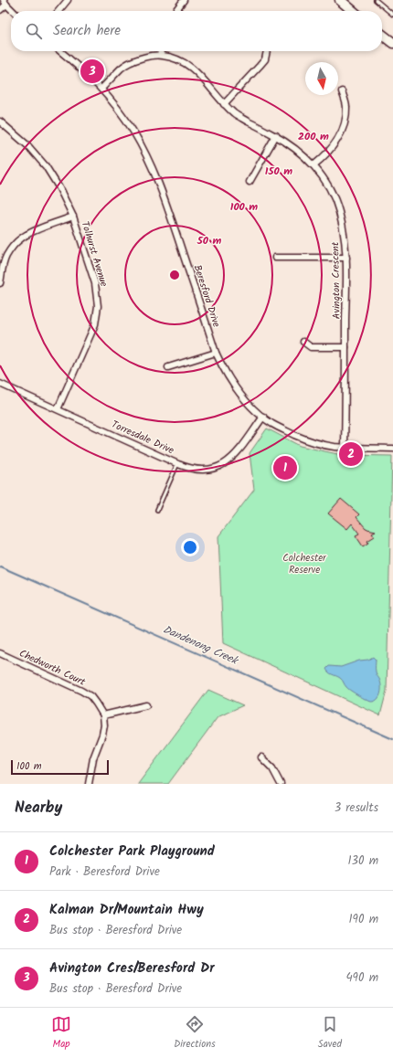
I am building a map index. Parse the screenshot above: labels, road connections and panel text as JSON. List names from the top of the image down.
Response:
{
  "streets": {
    "street": [
      "Tolhurst Avenue",
      "Avington Crescent",
      "Beresford Drive",
      "Torresdale Drive",
      "Chedworth Court"
    ]
  },
  "crossings": [
    ["Tolhurst Avenue", "Torresdale Drive"],
    ["Avington Crescent", "Beresford Drive"],
    ["Beresford Drive", "Torresdale Drive"]
  ],
  "water": ["Dandenong Creek"],
  "parks": ["Colchester Reserve"],
  "scale_bar": "100 m",
  "north": "bottom",
  "page": {
    "search": "Search here",
    "pins": ["3", "2", "1"],
    "scale": "100 m",
    "heading": ["Nearby", "3 results"],
    "list": [
      {
        "mark": "1",
        "name": "Colchester Park Playground",
        "note": "Park · Beresford Drive",
        "value": "130 m"
      },
      {
        "mark": "2",
        "name": "Kalman Dr/Mountain Hwy",
        "note": "Bus stop · Beresford Drive",
        "value": "190 m"
      },
      {
        "mark": "3",
        "name": "Avington Cres/Beresford Dr",
        "note": "Bus stop · Beresford Drive",
        "value": "490 m"
      }
    ],
    "nav": ["Map", "Directions", "Saved"]
  },
  "rings": [
    "200 m",
    "150 m",
    "100 m",
    "50 m"
  ]
}
